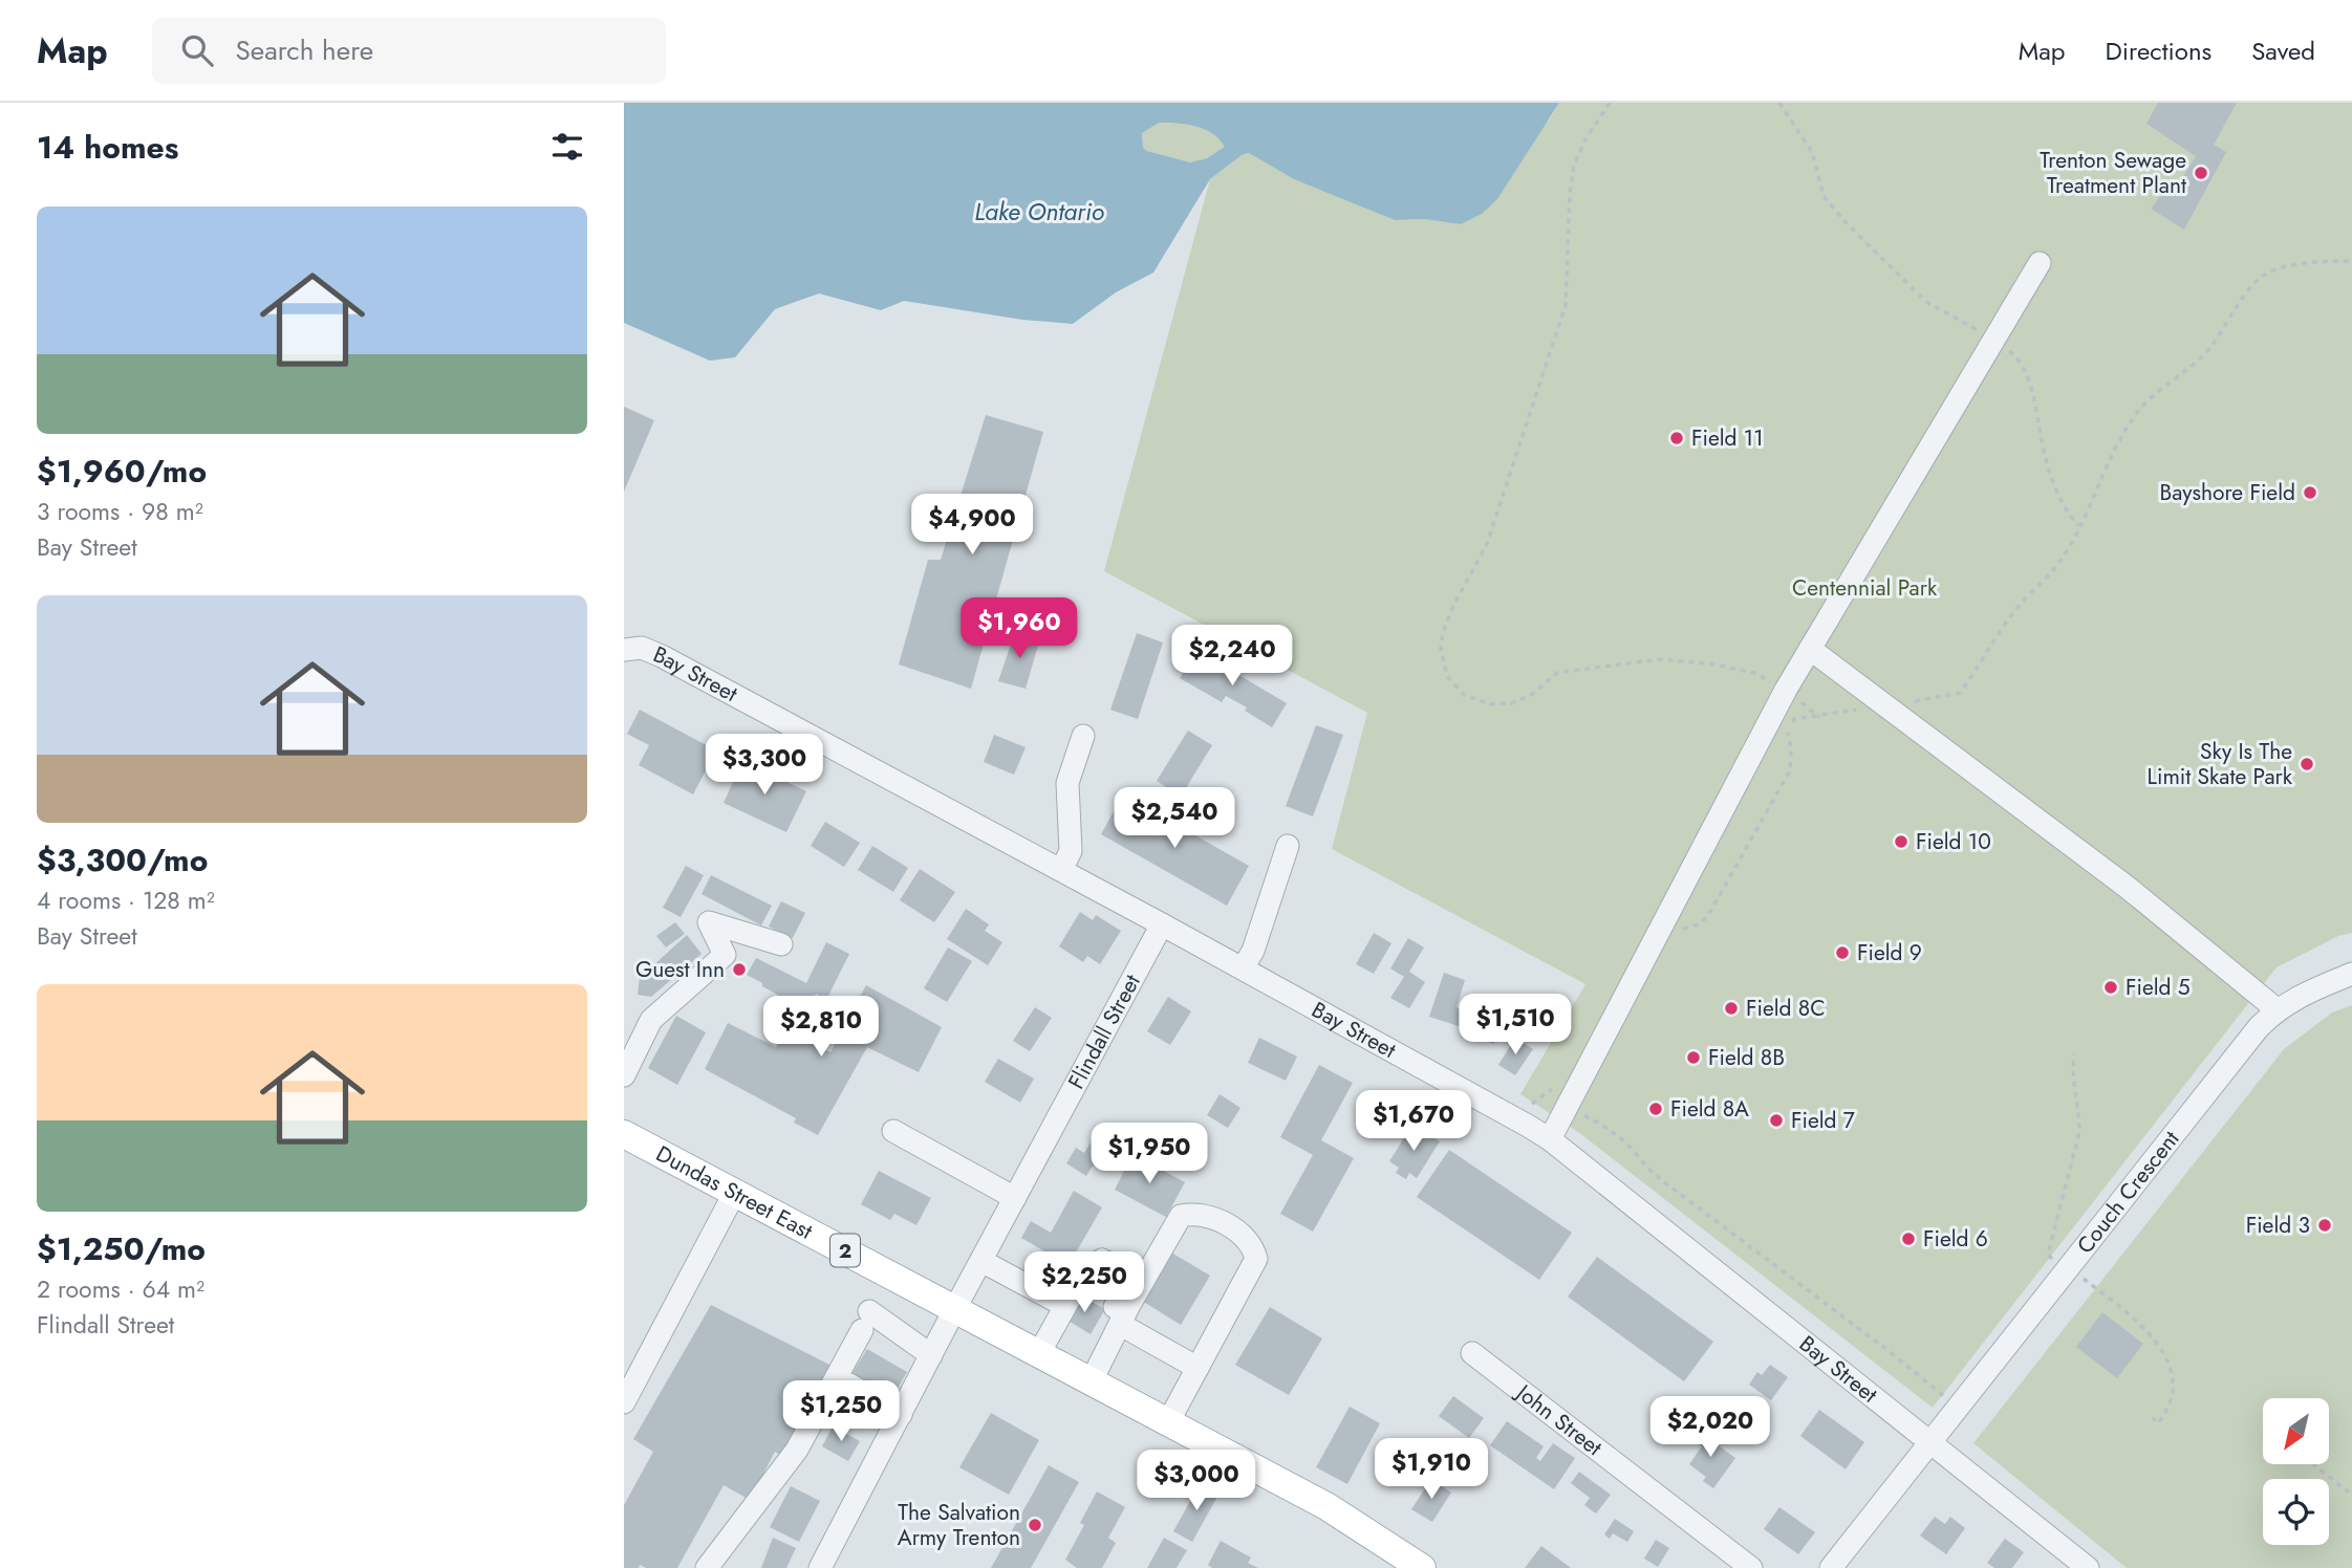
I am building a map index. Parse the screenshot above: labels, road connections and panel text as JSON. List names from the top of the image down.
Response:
{
  "streets": {
    "main road": ["Dundas Street East", "2"],
    "street": [
      "Bay Street",
      "Flindall Street",
      "Couch Crescent",
      "John Street"
    ]
  },
  "crossings": [
    ["Bay Street", "Flindall Street"],
    ["Bay Street", "Couch Crescent"],
    ["Flindall Street", "Dundas Street East"]
  ],
  "water": ["Lake Ontario"],
  "parks": ["Centennial Park"],
  "places": [
    "Trenton Sewage Treatment Plant",
    "Field 11",
    "Bayshore Field",
    "Sky Is The Limit Skate Park",
    "Field 10",
    "Field 9",
    "Guest Inn",
    "Field 5",
    "Field 8C",
    "Field 8B",
    "Field 8A",
    "Field 7",
    "Field 3",
    "Field 6",
    "The Salvation Army Trenton"
  ],
  "north": "bottom left",
  "page": {
    "header": "Map",
    "search": "Search here",
    "nav": ["Map", "Directions", "Saved"],
    "heading": "14 homes",
    "list": [
      {
        "name": "$1,960/mo",
        "note": "3 rooms · 98 m² · Bay Street"
      },
      {
        "name": "$3,300/mo",
        "note": "4 rooms · 128 m² · Bay Street"
      },
      {
        "name": "$1,250/mo",
        "note": "2 rooms · 64 m² · Flindall Street"
      }
    ],
    "price": [
      "$4,900",
      "$1,960",
      "$2,240",
      "$3,300",
      "$2,540",
      "$1,510",
      "$2,810",
      "$1,670",
      "$1,950",
      "$2,250",
      "$1,250",
      "$2,020",
      "$1,910",
      "$3,000"
    ]
  }
}
